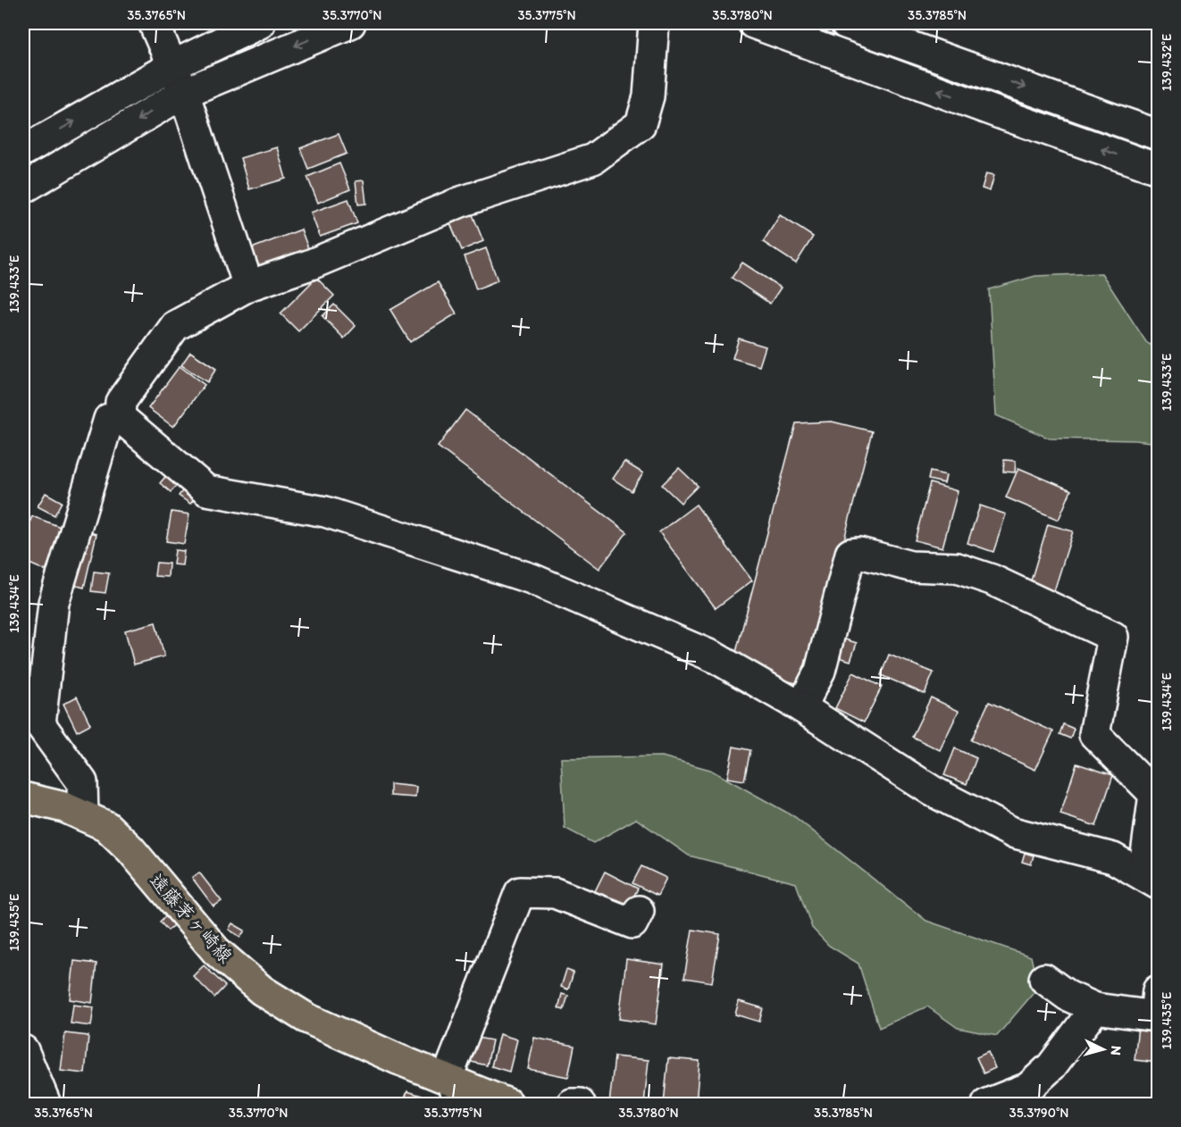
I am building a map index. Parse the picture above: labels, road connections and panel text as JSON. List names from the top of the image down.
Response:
{
  "streets": {
    "main road": ["遠藤茅ヶ崎線"]
  },
  "north": "right",
  "coordinates": [
    "35.3765°N",
    "35.3770°N",
    "35.3775°N",
    "35.3780°N",
    "35.3785°N",
    "139.432°E",
    "139.433°E",
    "139.434°E",
    "139.435°E",
    "35.3790°N"
  ]
}
